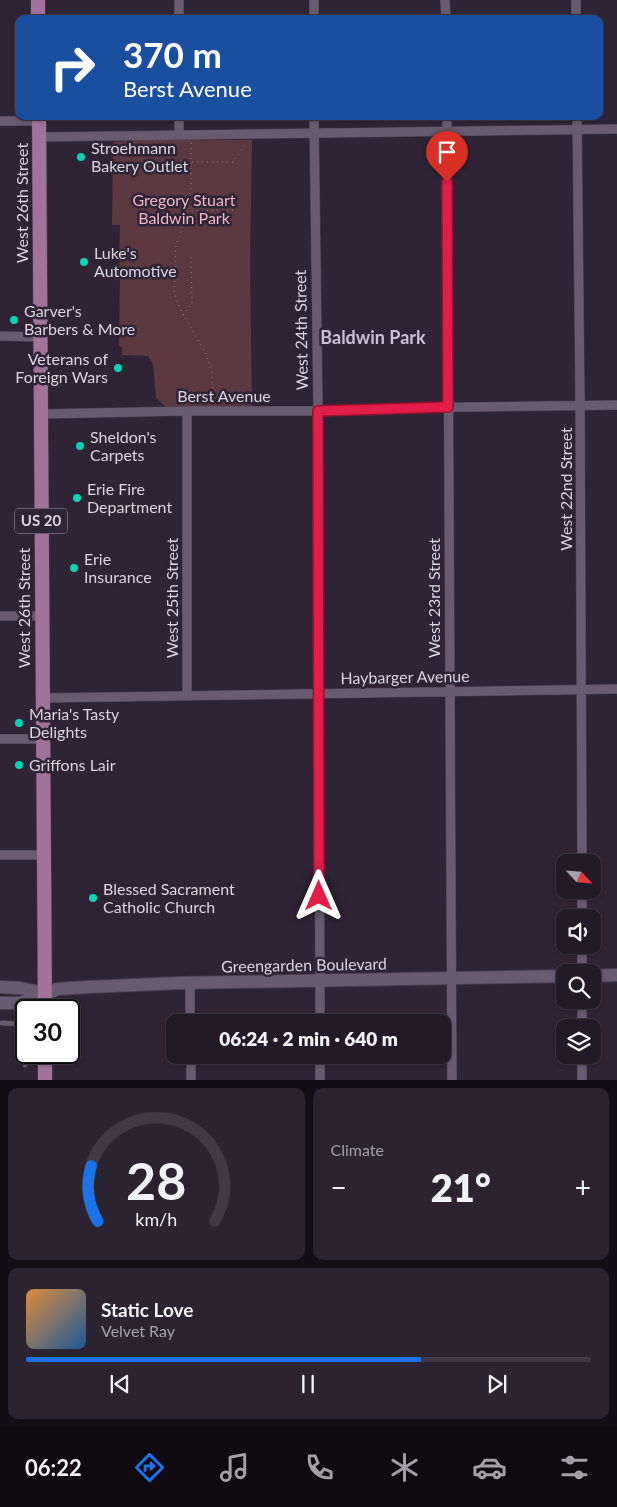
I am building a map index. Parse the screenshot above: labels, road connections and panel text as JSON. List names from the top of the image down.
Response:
{
  "streets": {
    "main road": ["West 26th Street", "US 20"],
    "street": [
      "West 24th Street",
      "Berst Avenue",
      "West 22nd Street",
      "West 25th Street",
      "West 23rd Street",
      "Haybarger Avenue",
      "Greengarden Boulevard"
    ]
  },
  "crossings": [
    ["West 26th Street", "Berst Avenue"],
    ["West 26th Street", "Haybarger Avenue"],
    ["West 26th Street", "Greengarden Boulevard"],
    ["West 24th Street", "Berst Avenue"],
    ["West 24th Street", "Haybarger Avenue"],
    ["West 24th Street", "Greengarden Boulevard"],
    ["Berst Avenue", "West 22nd Street"],
    ["Berst Avenue", "West 25th Street"],
    ["Berst Avenue", "West 23rd Street"],
    ["West 22nd Street", "Haybarger Avenue"],
    ["West 25th Street", "Haybarger Avenue"],
    ["West 23rd Street", "Haybarger Avenue"],
    ["West 23rd Street", "Greengarden Boulevard"]
  ],
  "districts": ["Baldwin Park"],
  "parks": ["Gregory Stuart Baldwin Park"],
  "places": [
    "Stroehmann Bakery Outlet",
    "Luke's Automotive",
    "Garver's Barbers & More",
    "Veterans of Foreign Wars",
    "Sheldon's Carpets",
    "Erie Fire Department",
    "Erie Insurance",
    "Maria's Tasty Delights",
    "Griffons Lair",
    "Blessed Sacrament Catholic Church"
  ],
  "north": "bottom right",
  "page": {
    "turn": ["370 m", "Berst Avenue"],
    "limit": "30",
    "trip": "06:24 · 2 min · 640 m",
    "tile": "Climate",
    "heat": ["−", "21°", "+"],
    "song": ["Static Love", "Velvet Ray"],
    "tabs": "06:22",
    "gauge": ["28", "km/h"]
  }
}
